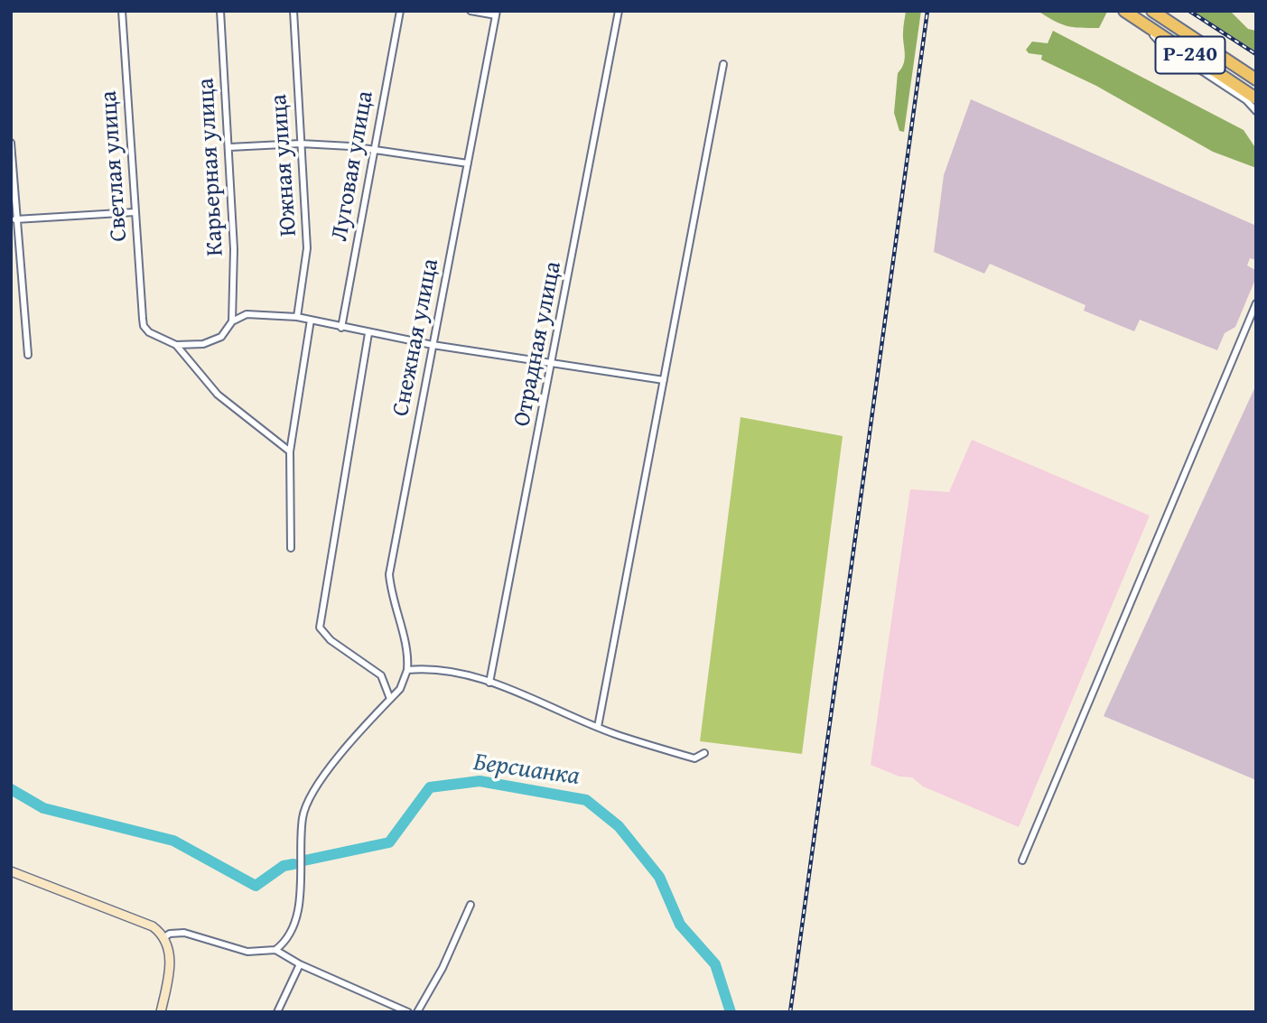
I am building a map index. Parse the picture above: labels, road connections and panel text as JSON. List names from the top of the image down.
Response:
{
  "streets": {
    "highway": ["Р-240"],
    "street": [
      "Южная улица",
      "Светлая улица",
      "Луговая улица",
      "Карьерная улица",
      "Снежная улица",
      "Отрадная улица"
    ]
  },
  "water": ["Берсианка"]
}
